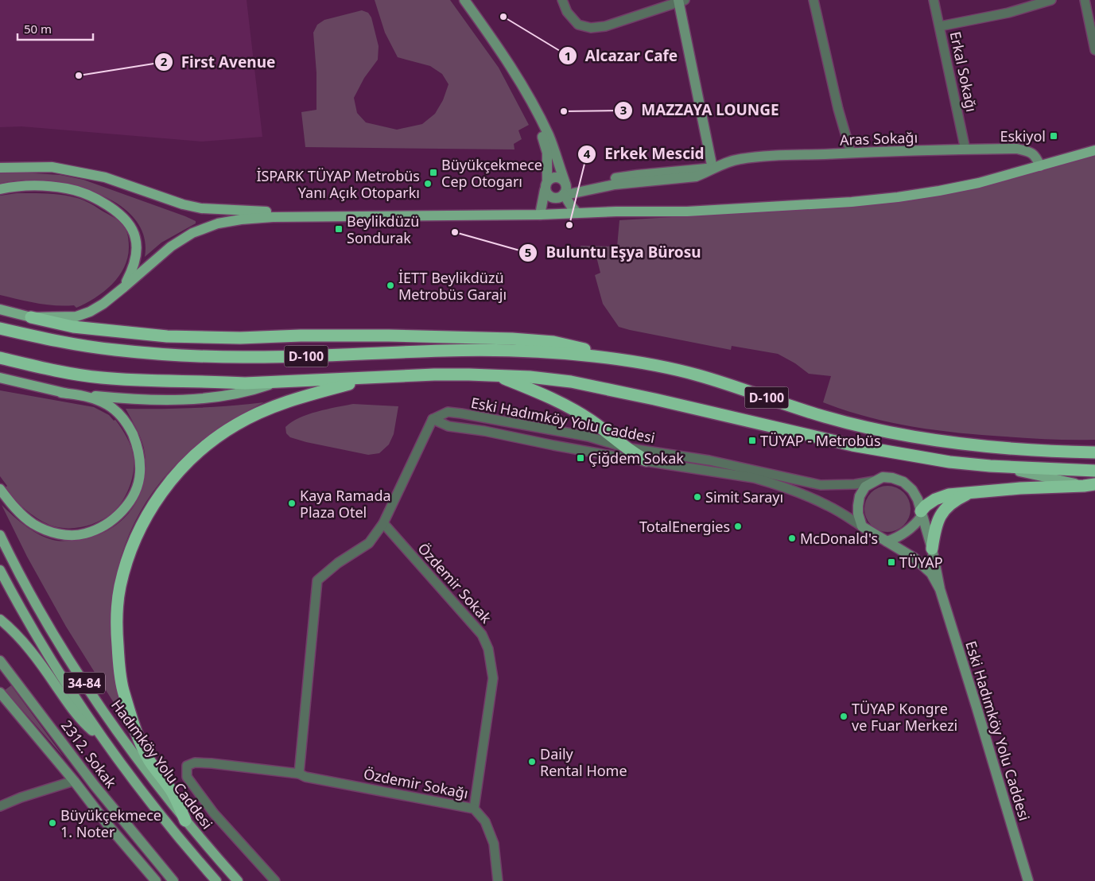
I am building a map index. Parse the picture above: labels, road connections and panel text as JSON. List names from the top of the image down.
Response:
{
  "streets": {
    "highway": ["D-100"],
    "main road": ["34-84", "Hadımköy Yolu Caddesi"],
    "street": [
      "Erkal Sokağı",
      "Aras Sokağı",
      "Eski Hadımköy Yolu Caddesi",
      "Özdemir Sokak",
      "2312. Sokak",
      "Özdemir Sokağı"
    ]
  },
  "crossings": [
    ["Erkal Sokağı", "Aras Sokağı"],
    ["Özdemir Sokak", "Özdemir Sokağı"]
  ],
  "places": {
    "other": [
      "Alcazar Cafe",
      "First Avenue",
      "MAZZAYA LOUNGE",
      "İSPARK TÜYAP Metrobüs Yanı Açık Otoparkı",
      "Erkek Mescid",
      "Buluntu Eşya Bürosu",
      "İETT Beylikdüzü Metrobüs Garajı",
      "Simit Sarayı",
      "Kaya Ramada Plaza Otel",
      "TotalEnergies",
      "McDonald's",
      "TÜYAP Kongre ve Fuar Merkezi",
      "Daily Rental Home",
      "Büyükçekmece 1. Noter"
    ],
    "transit": [
      "Eskiyol",
      "Büyükçekmece Cep Otogarı",
      "Beylikdüzü Sondurak",
      "TÜYAP - Metrobüs",
      "Çiğdem Sokak",
      "TÜYAP"
    ]
  },
  "scale_bar": "50 m"
}
